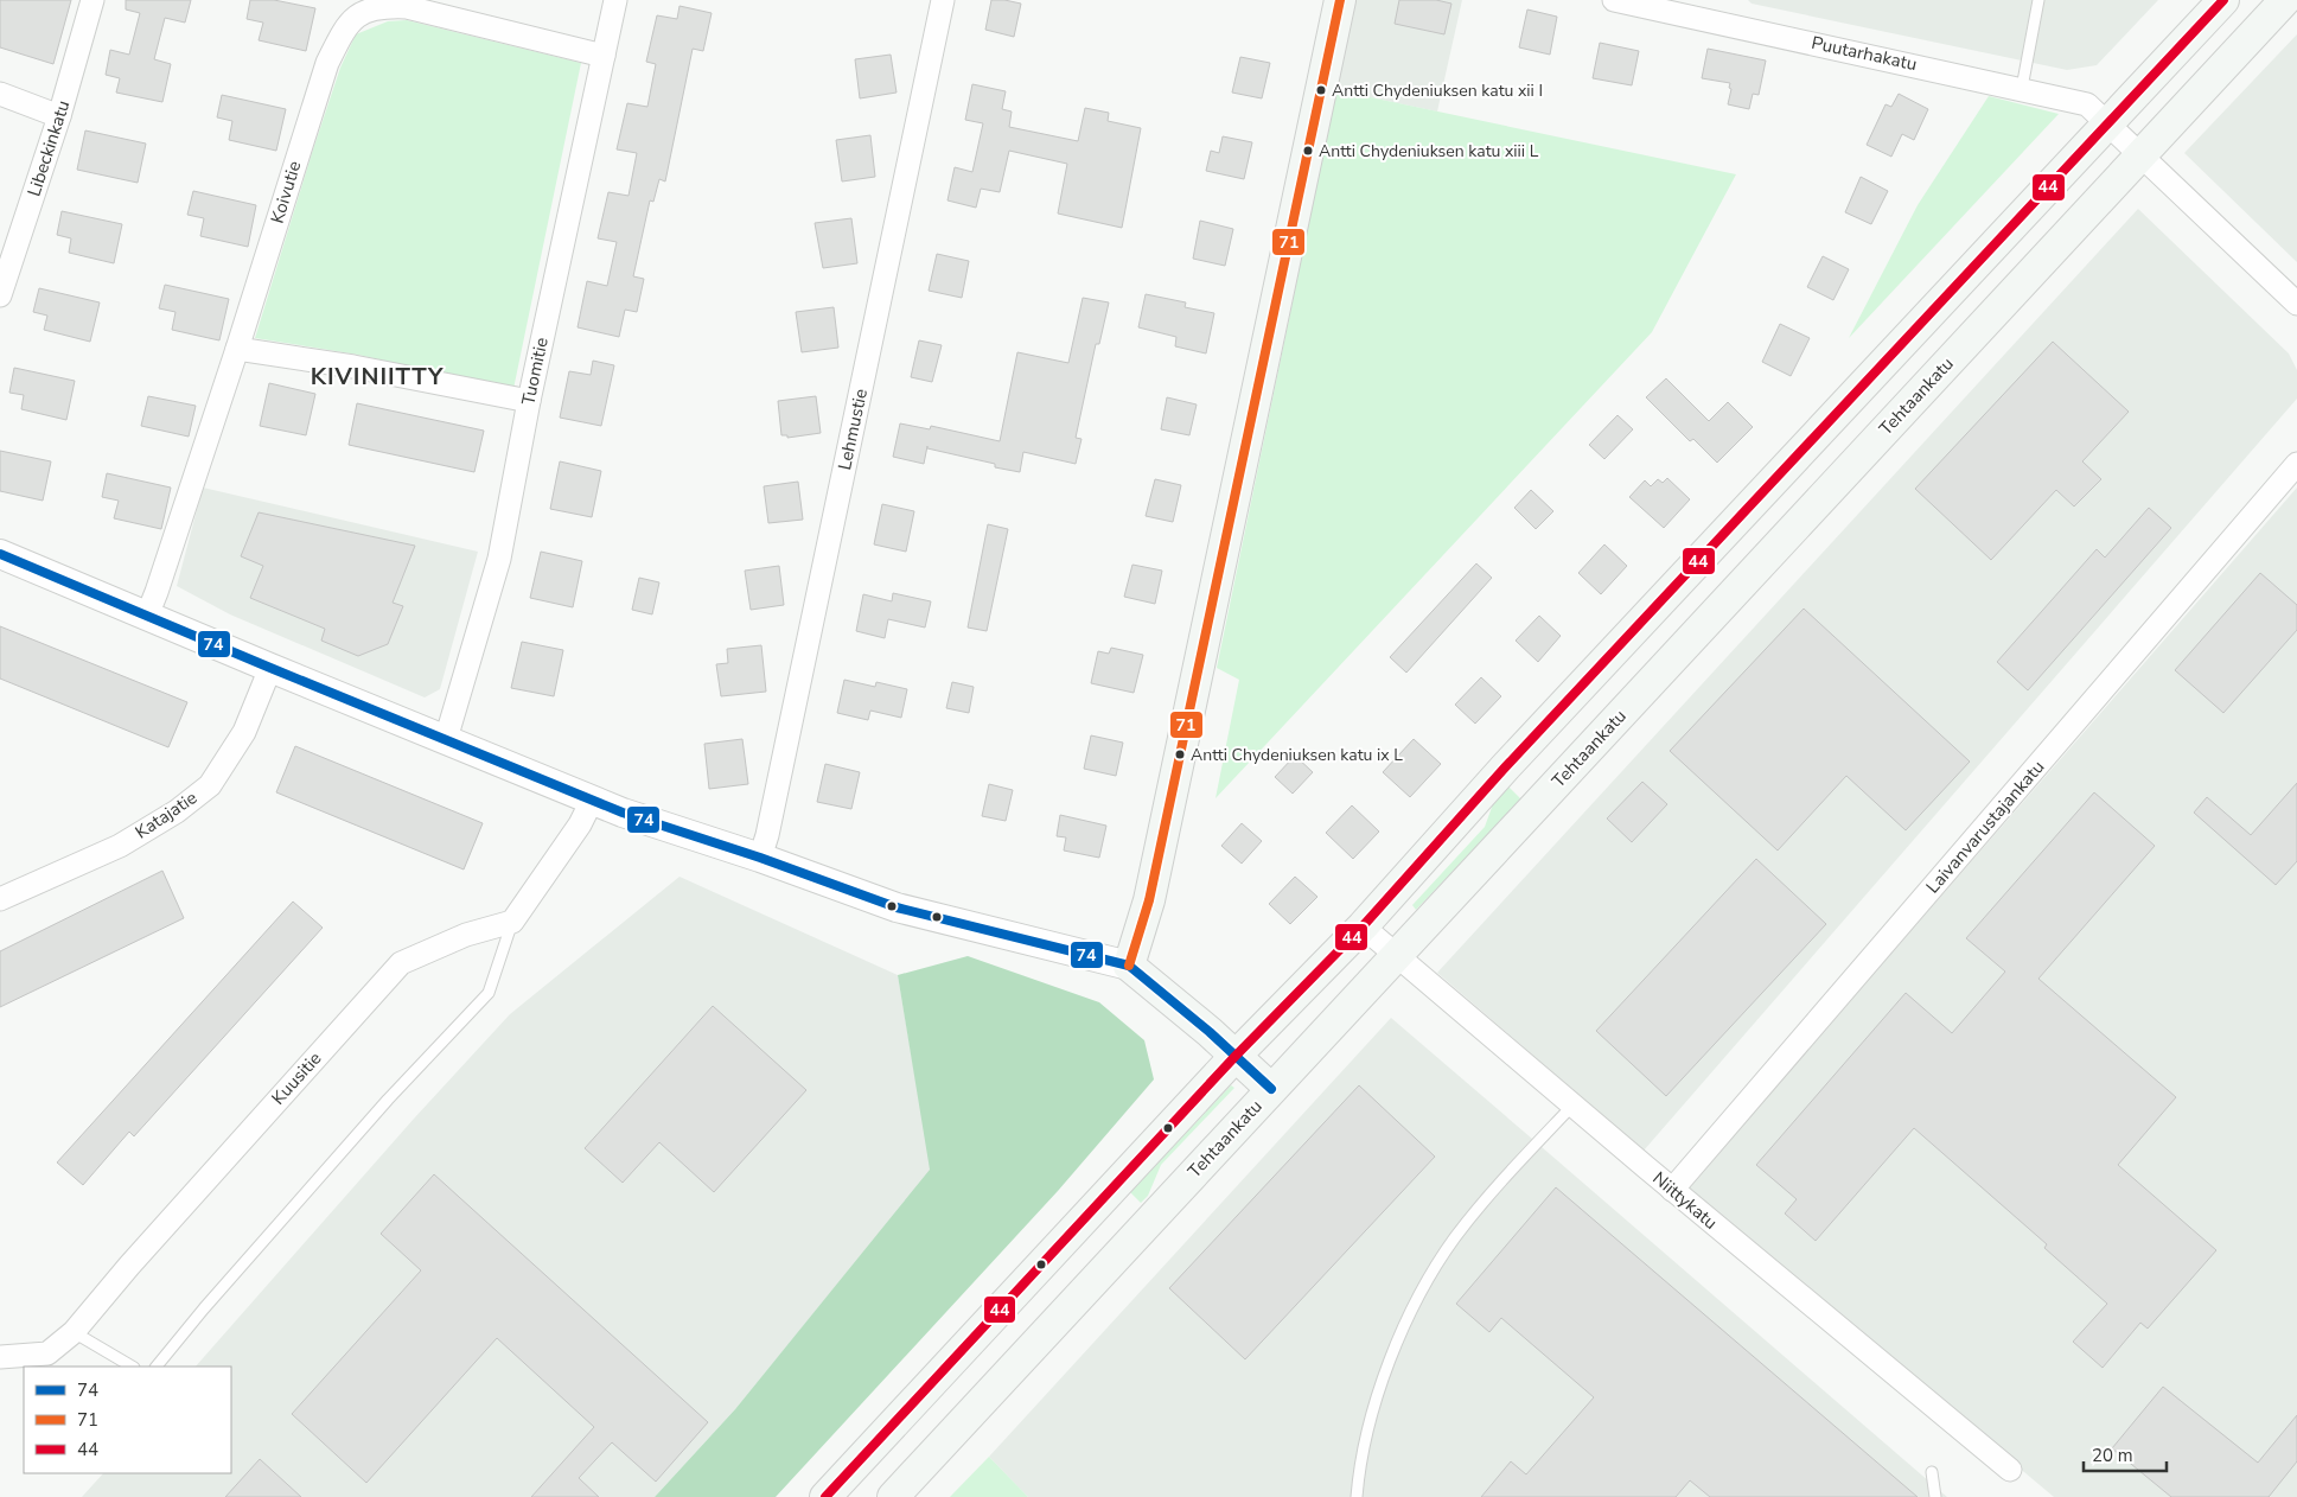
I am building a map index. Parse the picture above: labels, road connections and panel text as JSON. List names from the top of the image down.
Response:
{
  "streets": {
    "main road": ["Tehtaankatu"],
    "street": [
      "Puutarhakatu",
      "Libeckinkatu",
      "Koivutie",
      "Tuomitie",
      "Lehmustie",
      "Katajatie",
      "Laivanvarustajankatu",
      "Kuusitie",
      "Niittykatu"
    ]
  },
  "crossings": [
    ["Puutarhakatu", "Tehtaankatu"],
    ["Koivutie", "Tuomitie"],
    ["Tehtaankatu", "Niittykatu"],
    ["Laivanvarustajankatu", "Niittykatu"]
  ],
  "districts": ["KIVINIITTY"],
  "places": ["Antti Chydeniuksen katu xii I", "Antti Chydeniuksen katu xiii L", "Antti Chydeniuksen katu ix L"],
  "lines": ["transit line 71", "transit line 44", "transit line 74"],
  "legend": ["74", "71", "44"],
  "scale_bar": "20 m"
}
